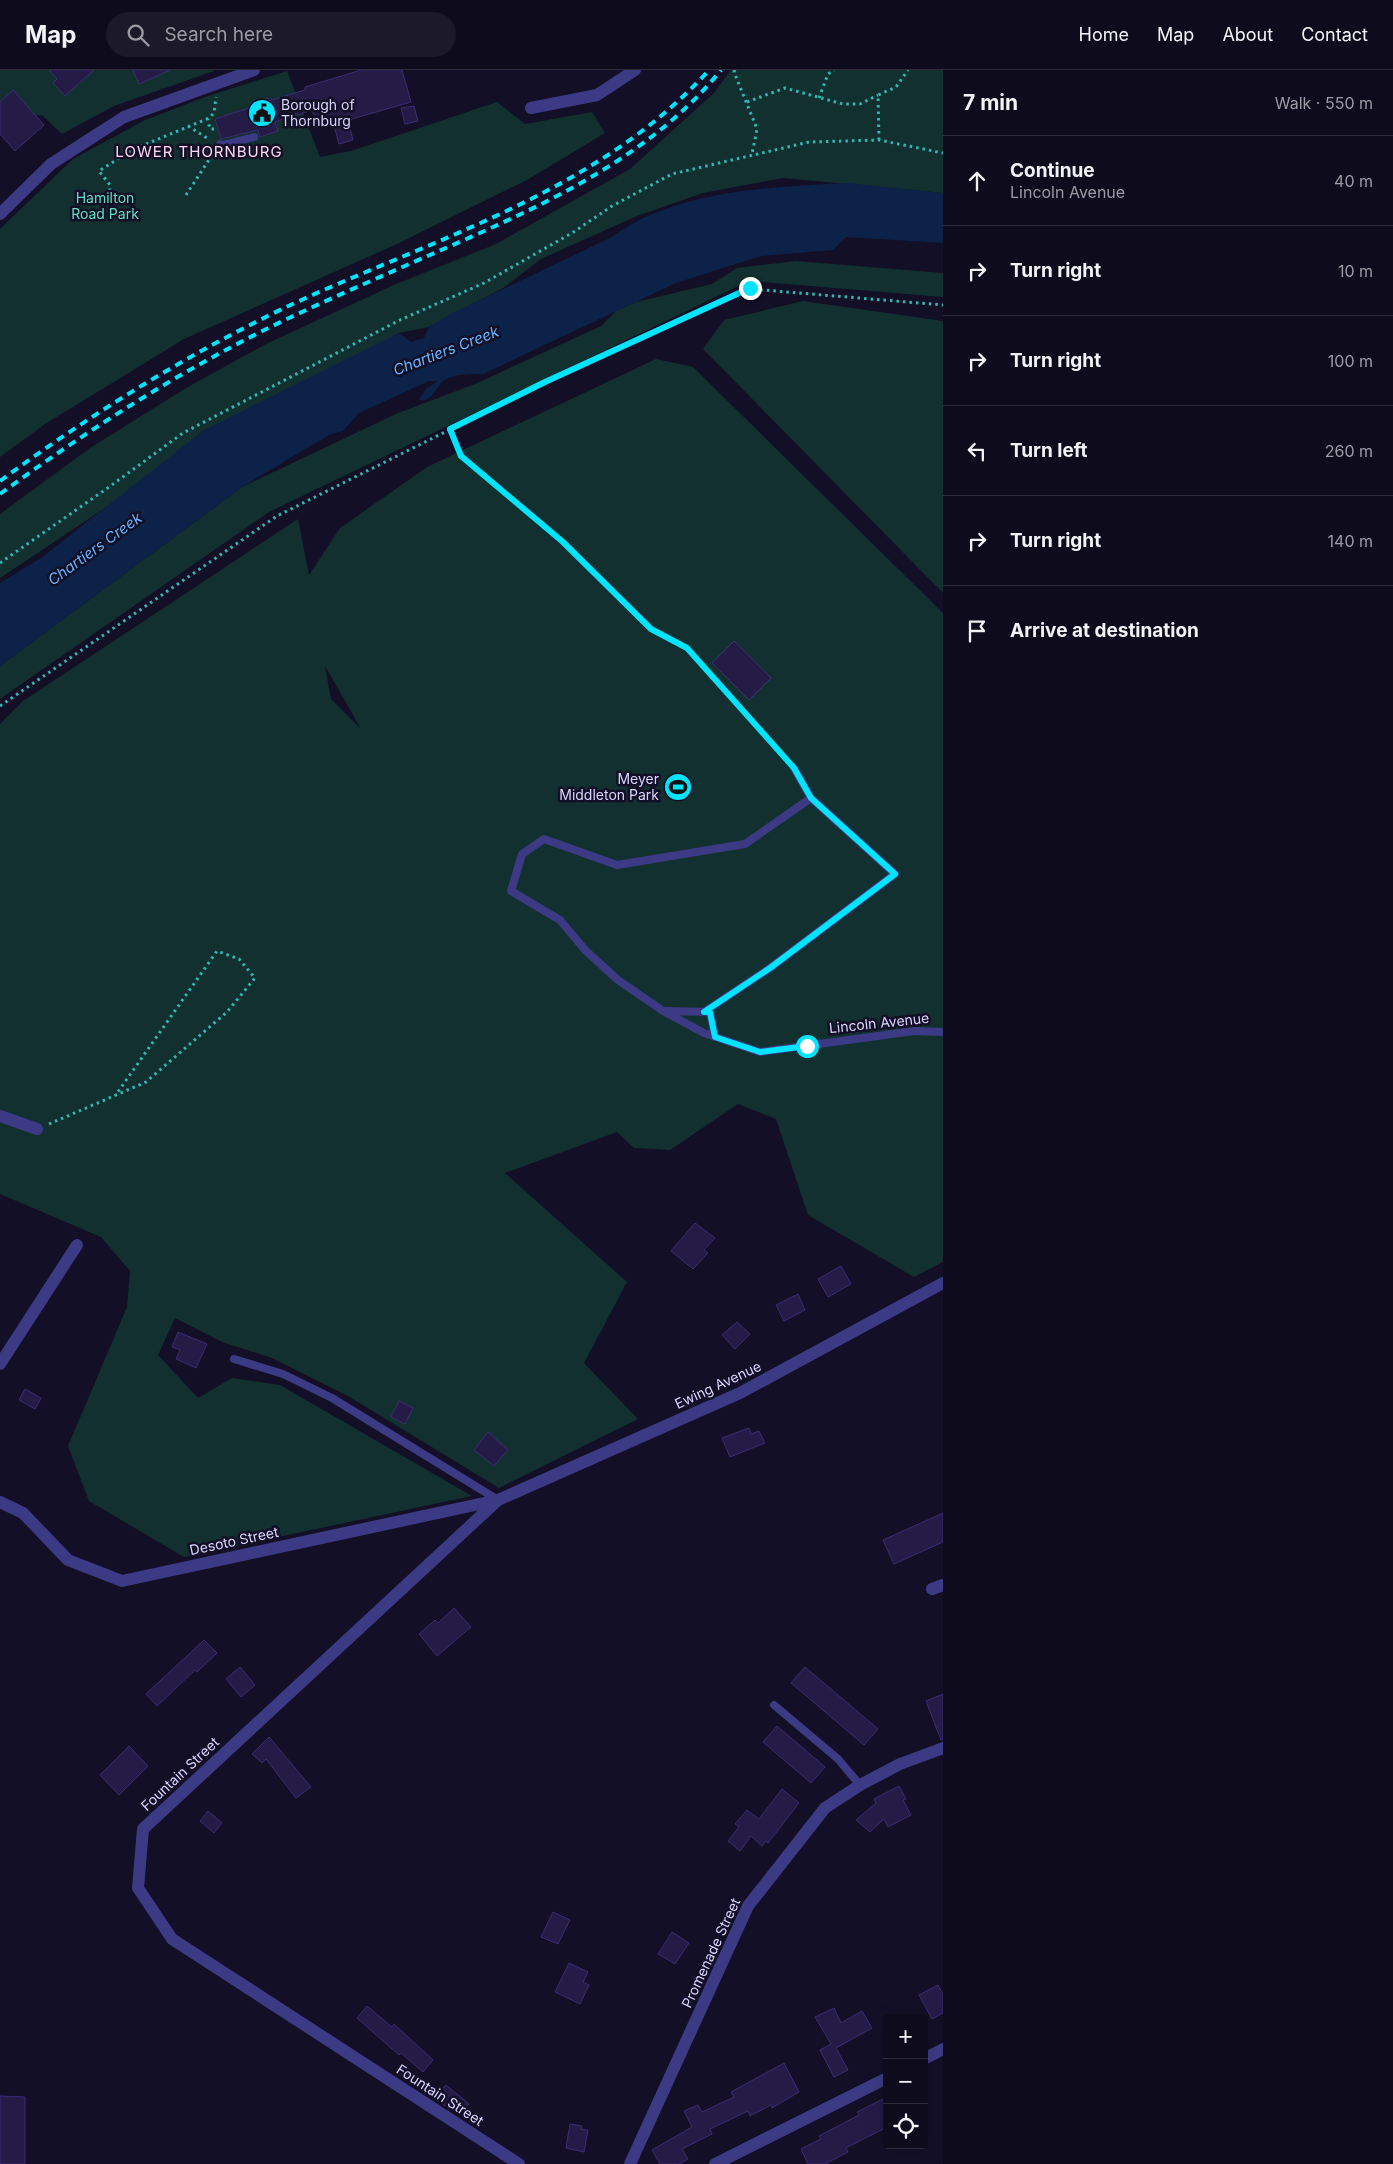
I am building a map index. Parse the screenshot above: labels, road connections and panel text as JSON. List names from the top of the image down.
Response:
{
  "streets": {
    "street": [
      "Ewing Avenue",
      "Desoto Street",
      "Fountain Street",
      "Promenade Street"
    ],
    "lane": ["Lincoln Avenue"]
  },
  "crossings": [
    ["Ewing Avenue", "Desoto Street"],
    ["Ewing Avenue", "Fountain Street"],
    ["Desoto Street", "Fountain Street"]
  ],
  "districts": ["LOWER THORNBURG"],
  "water": ["Chartiers Creek"],
  "parks": ["Hamilton Road Park"],
  "places": {
    "public building": ["Borough of Thornburg"],
    "sports": ["Meyer Middleton Park"]
  },
  "page": {
    "header": "Map",
    "search": "Search here",
    "nav": [
      "Home",
      "Map",
      "About",
      "Contact"
    ],
    "heading": ["7 min", "Walk · 550 m"],
    "list": [
      ["Continue", "Lincoln Avenue", "40 m"],
      ["Turn right", "10 m"],
      ["Turn right", "100 m"],
      ["Turn left", "260 m"],
      ["Turn right", "140 m"],
      "Arrive at destination"
    ],
    "map_buttons": ["+", "−"]
  }
}
